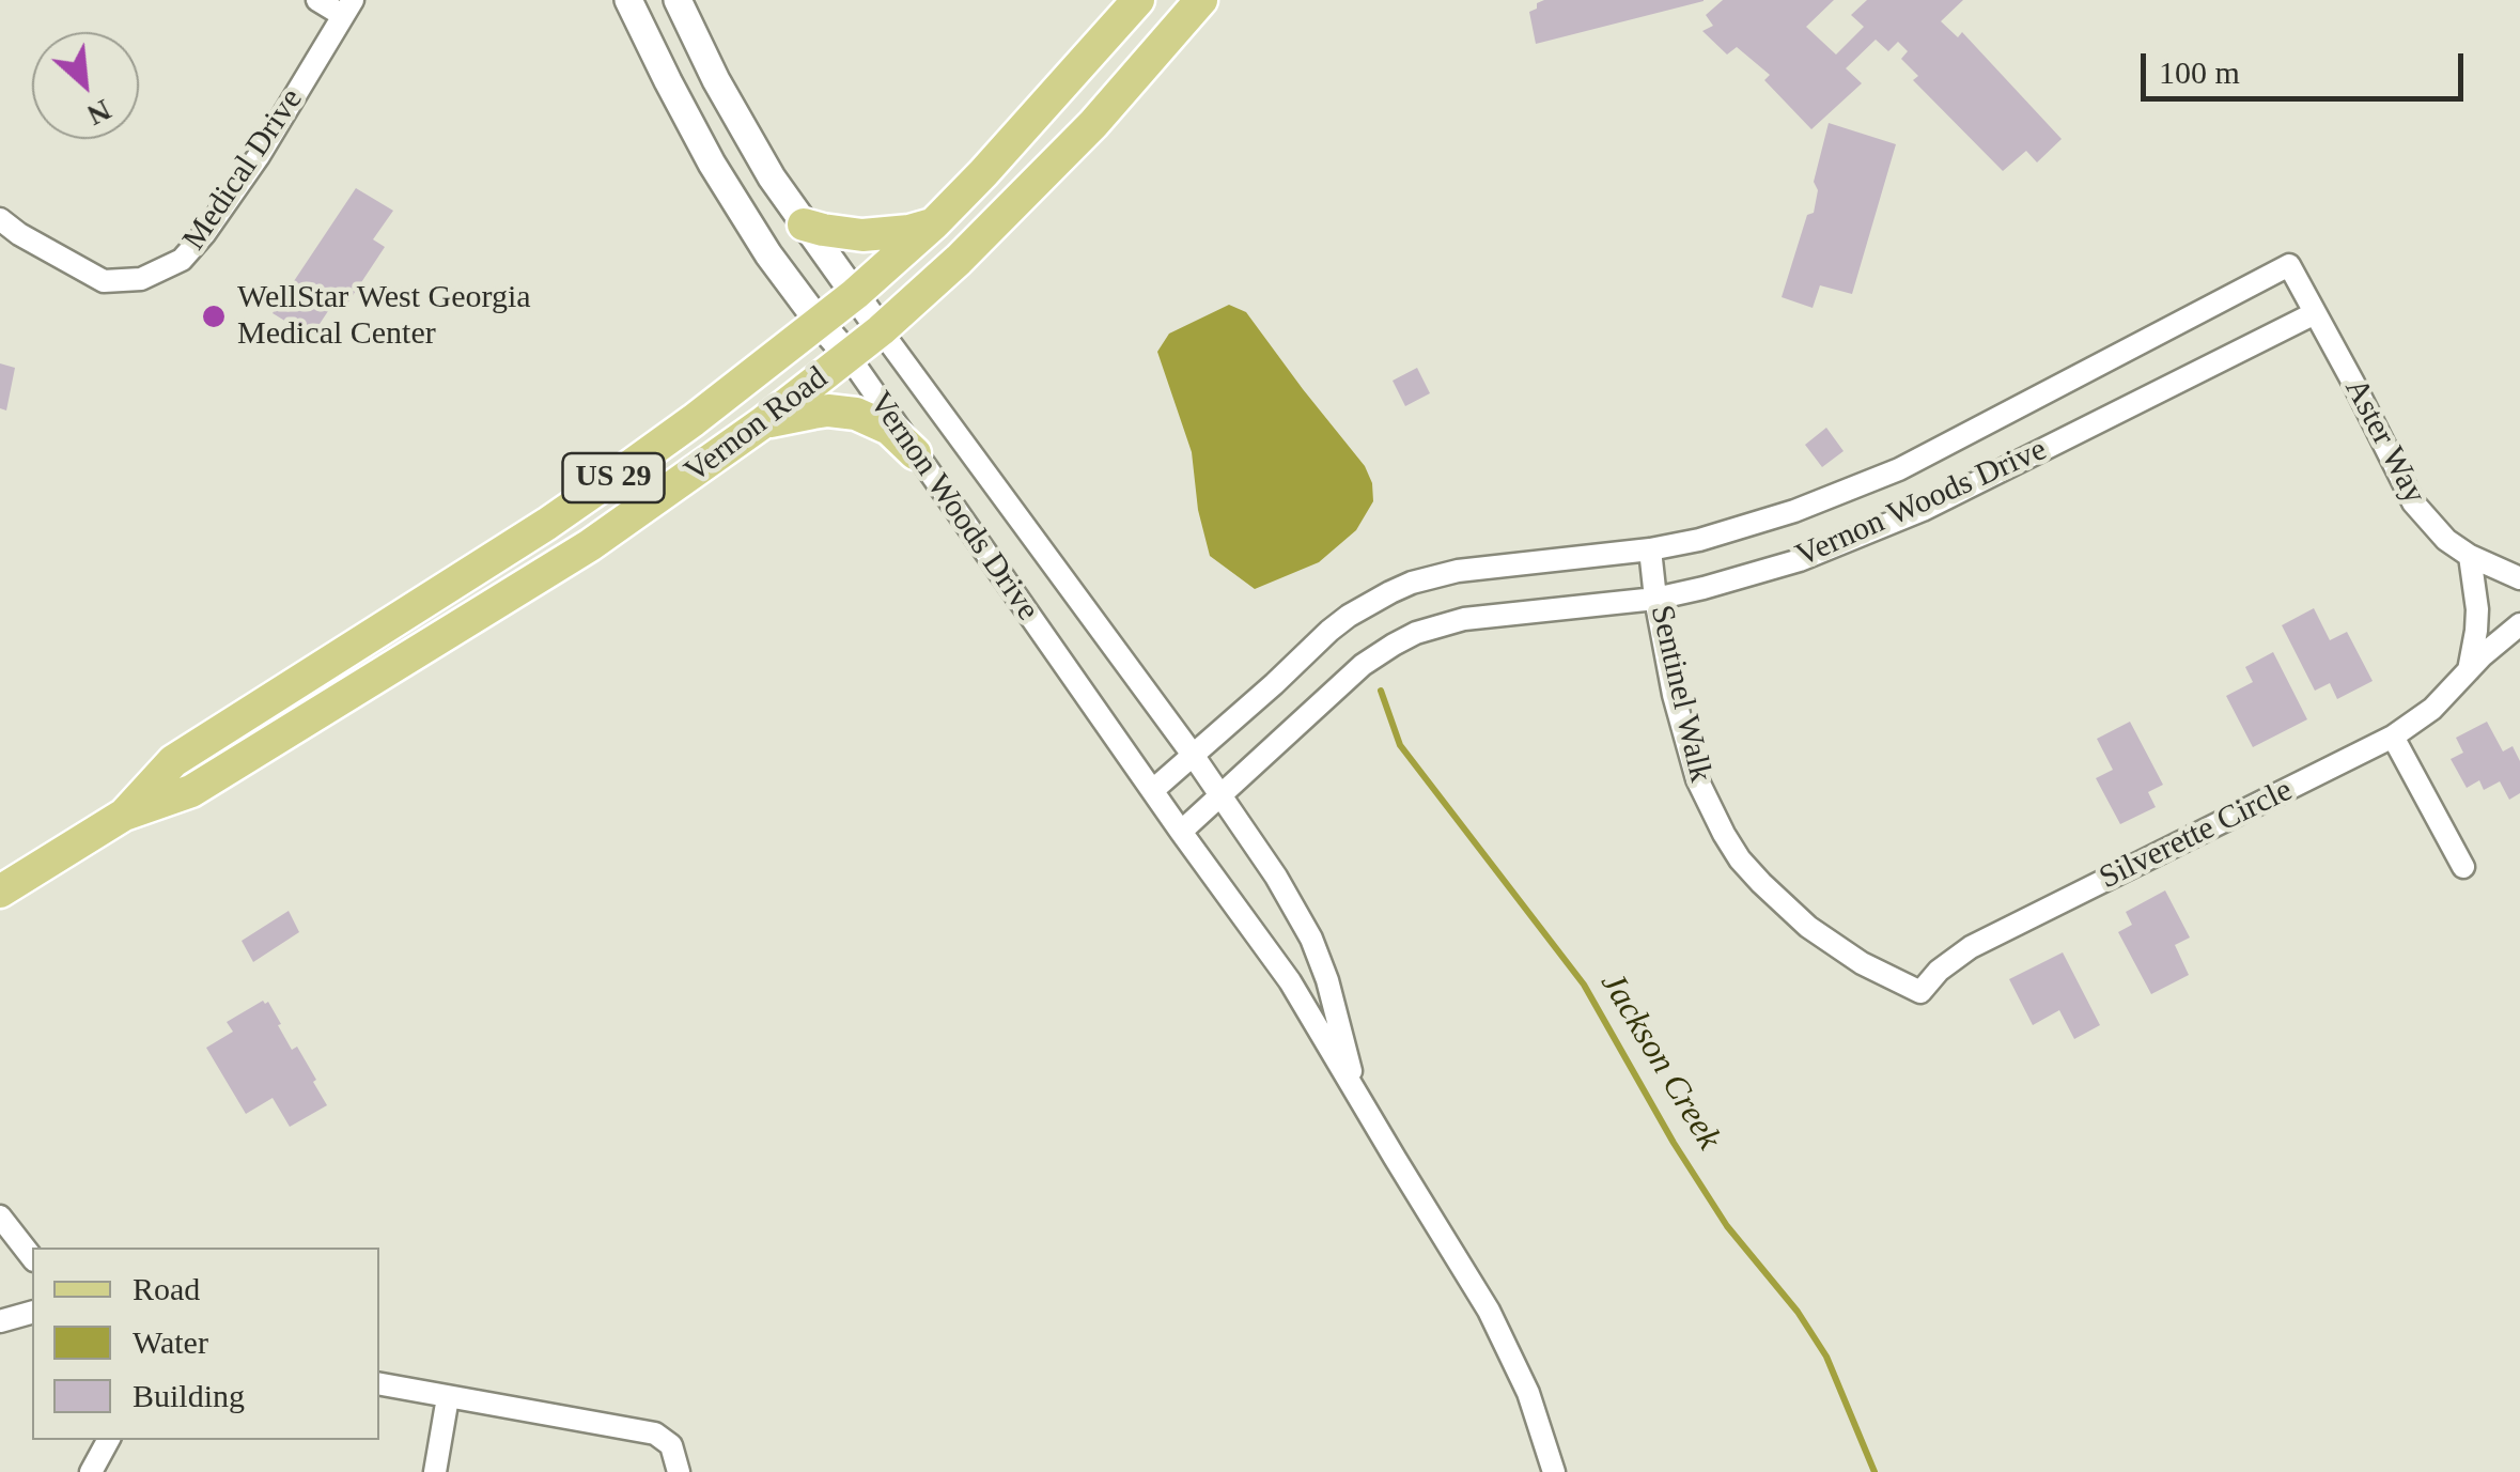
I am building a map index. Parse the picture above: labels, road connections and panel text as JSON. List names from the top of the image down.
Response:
{
  "streets": {
    "main road": ["Vernon Road", "US 29"],
    "street": [
      "Medical Drive",
      "Aster Way",
      "Vernon Woods Drive",
      "Sentinel Walk",
      "Silverette Circle"
    ]
  },
  "crossings": [
    ["Vernon Road", "Vernon Woods Drive"],
    ["Aster Way", "Vernon Woods Drive"],
    ["Vernon Woods Drive", "Sentinel Walk"],
    ["Sentinel Walk", "Silverette Circle"]
  ],
  "water": ["Jackson Creek"],
  "places": ["WellStar West Georgia Medical Center"],
  "legend": ["Road", "Water", "Building"],
  "scale_bar": "100 m",
  "north": "bottom right"
}
